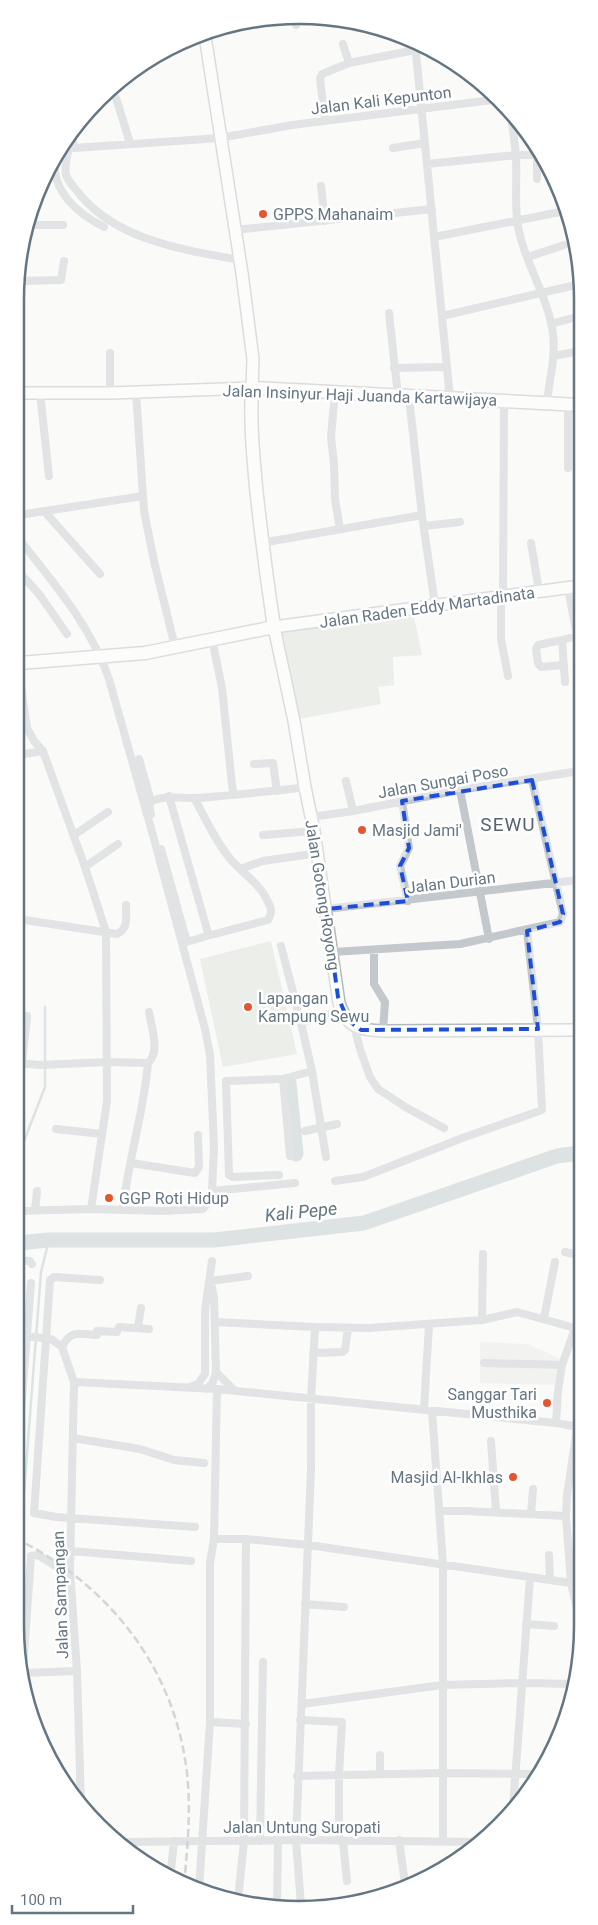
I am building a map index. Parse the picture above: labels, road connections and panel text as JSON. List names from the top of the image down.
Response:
{
  "streets": {
    "main road": ["Jalan Insinyur Haji Juanda Kartawijaya", "Jalan Raden Eddy Martadinata", "Jalan Gotong Royong"],
    "street": [
      "Jalan Kali Kepunton",
      "Jalan Sungai Poso",
      "Jalan Durian",
      "Jalan Sampangan",
      "Jalan Untung Suropati"
    ]
  },
  "crossings": [
    ["Jalan Raden Eddy Martadinata", "Jalan Gotong Royong"],
    ["Jalan Sungai Poso", "Jalan Gotong Royong"],
    ["Jalan Durian", "Jalan Gotong Royong"]
  ],
  "districts": ["SEWU"],
  "water": ["Kali Pepe"],
  "places": [
    "GPPS Mahanaim",
    "Masjid Jami'",
    "Lapangan Kampung Sewu",
    "GGP Roti Hidup",
    "Sanggar Tari Musthika",
    "Masjid Al-Ikhlas"
  ],
  "scale_bar": "100 m"
}
